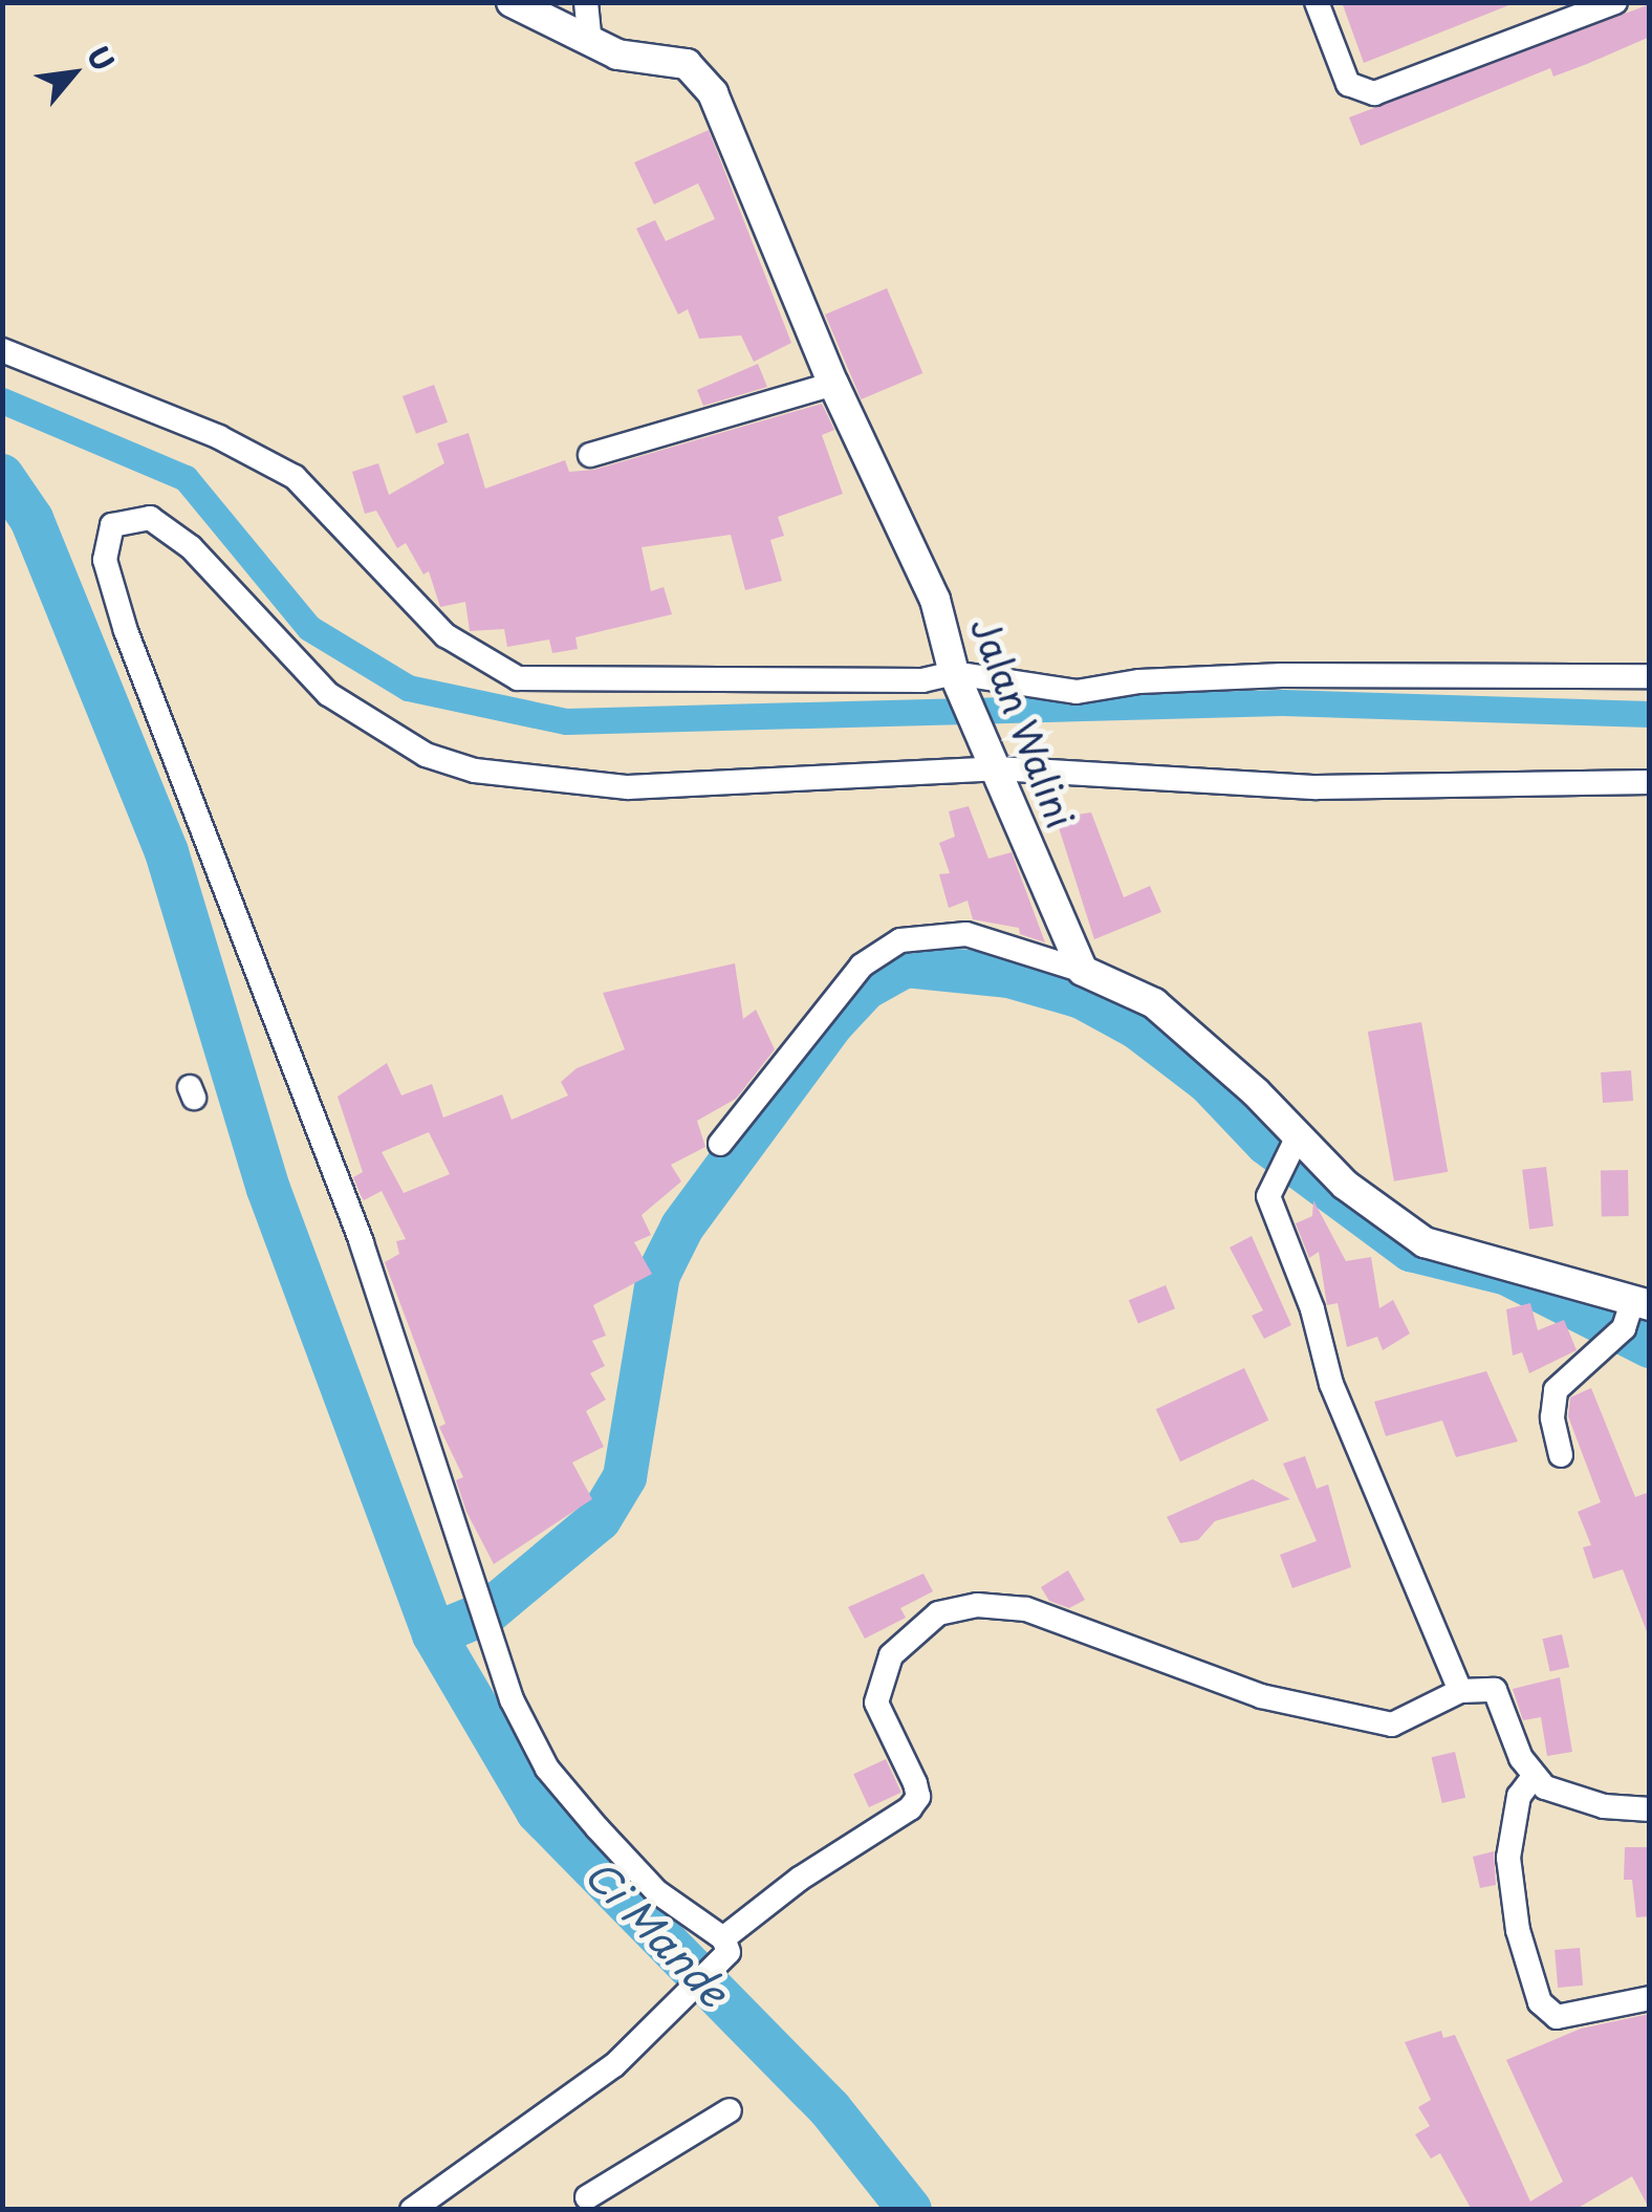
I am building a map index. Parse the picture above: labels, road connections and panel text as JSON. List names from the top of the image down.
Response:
{
  "streets": {
    "street": ["Jalan Walini"]
  },
  "water": ["Ci Mande"],
  "north": "top right"
}
